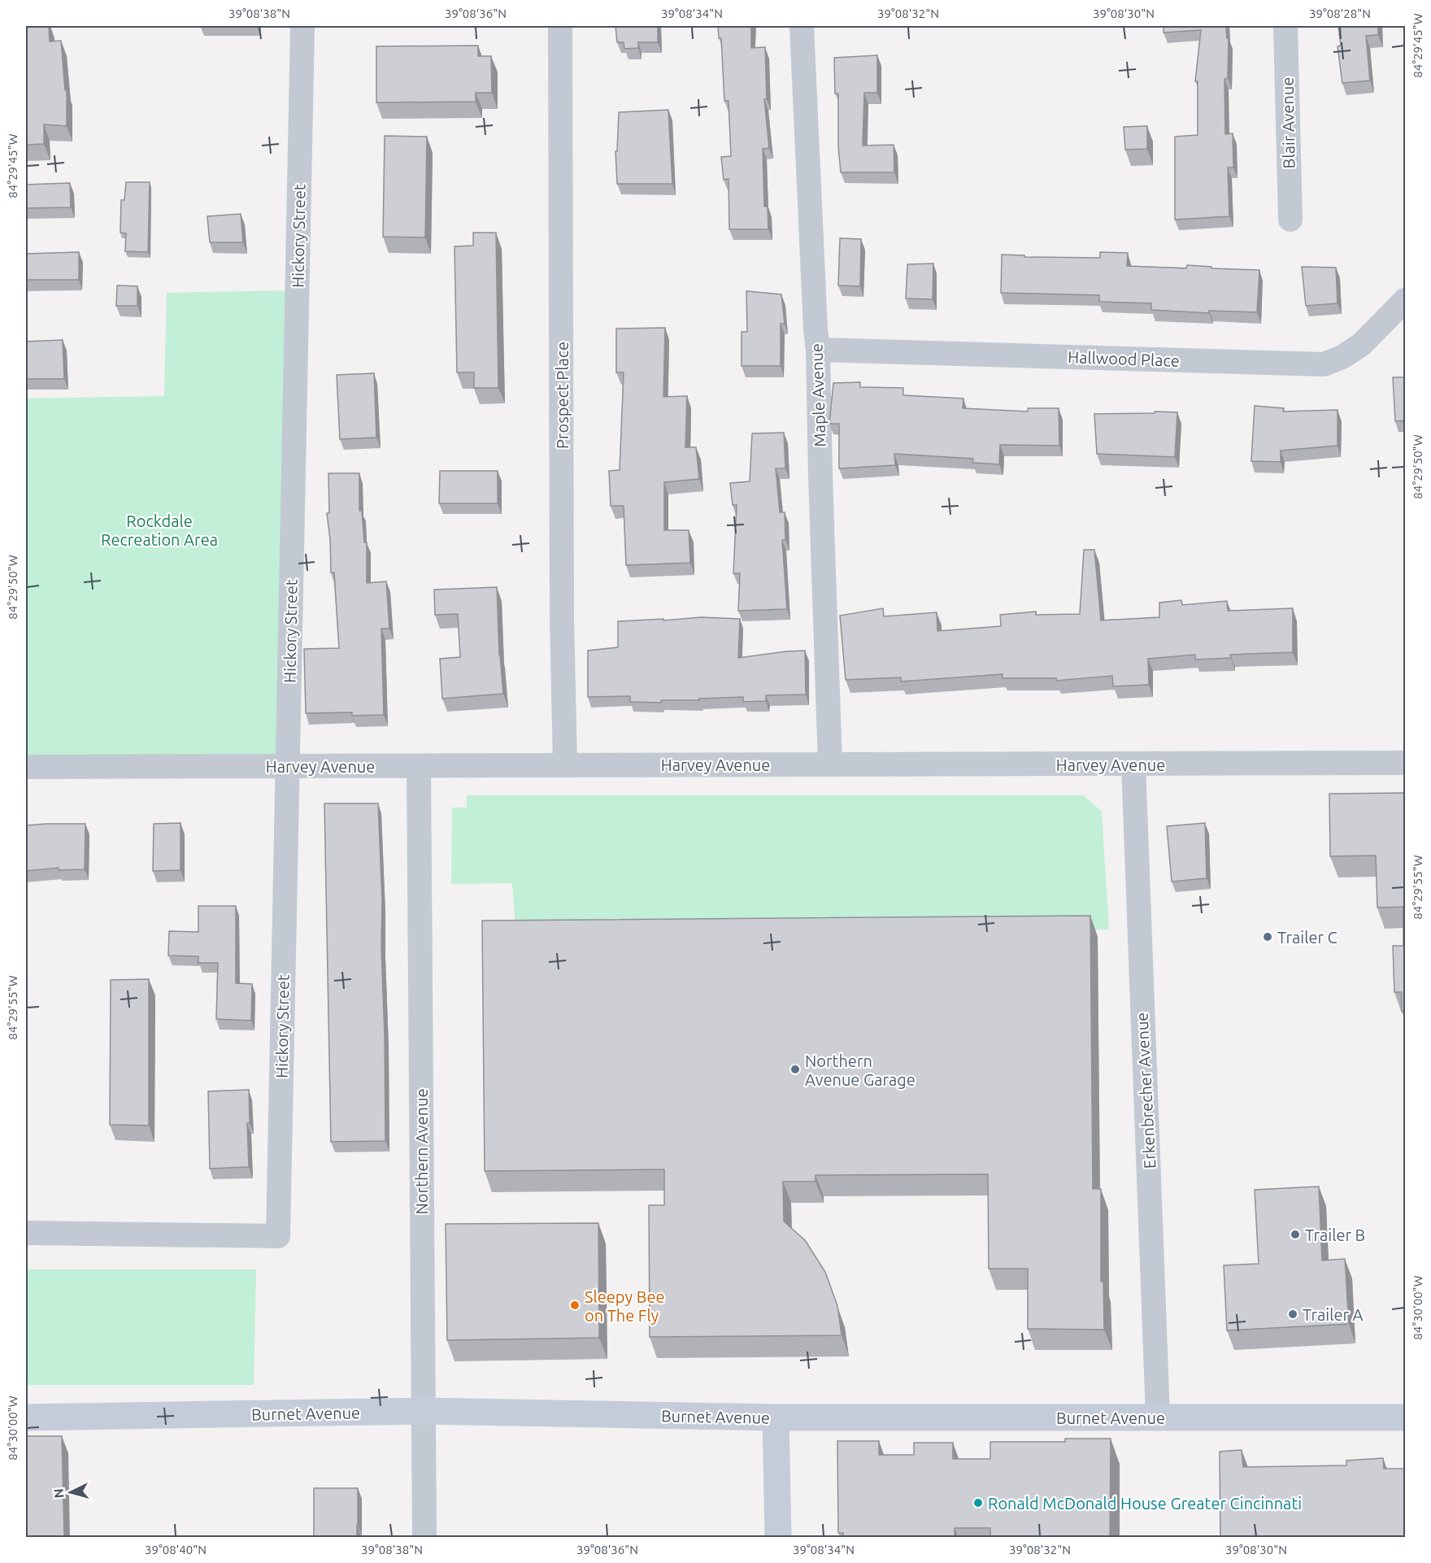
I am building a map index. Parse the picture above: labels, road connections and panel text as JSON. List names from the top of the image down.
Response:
{
  "streets": {
    "street": [
      "Blair Avenue",
      "Hickory Street",
      "Hallwood Place",
      "Prospect Place",
      "Maple Avenue",
      "Harvey Avenue",
      "Erkenbrecher Avenue",
      "Northern Avenue",
      "Burnet Avenue"
    ]
  },
  "crossings": [
    ["Hickory Street", "Harvey Avenue"],
    ["Hallwood Place", "Maple Avenue"],
    ["Prospect Place", "Harvey Avenue"],
    ["Maple Avenue", "Harvey Avenue"],
    ["Harvey Avenue", "Erkenbrecher Avenue"],
    ["Harvey Avenue", "Northern Avenue"],
    ["Erkenbrecher Avenue", "Burnet Avenue"],
    ["Northern Avenue", "Burnet Avenue"]
  ],
  "parks": ["Rockdale Recreation Area"],
  "places": [
    "Trailer C",
    "Northern Avenue Garage",
    "Trailer B",
    "Sleepy Bee on The Fly",
    "Trailer A",
    "Ronald McDonald House Greater Cincinnati"
  ],
  "north": "left",
  "coordinates": [
    "39°08'38\"N",
    "39°08'36\"N",
    "39°08'34\"N",
    "39°08'32\"N",
    "39°08'30\"N",
    "39°08'28\"N",
    "84°29'45\"W",
    "84°29'50\"W",
    "84°29'55\"W",
    "84°30'00\"W",
    "39°08'40\"N"
  ]
}
